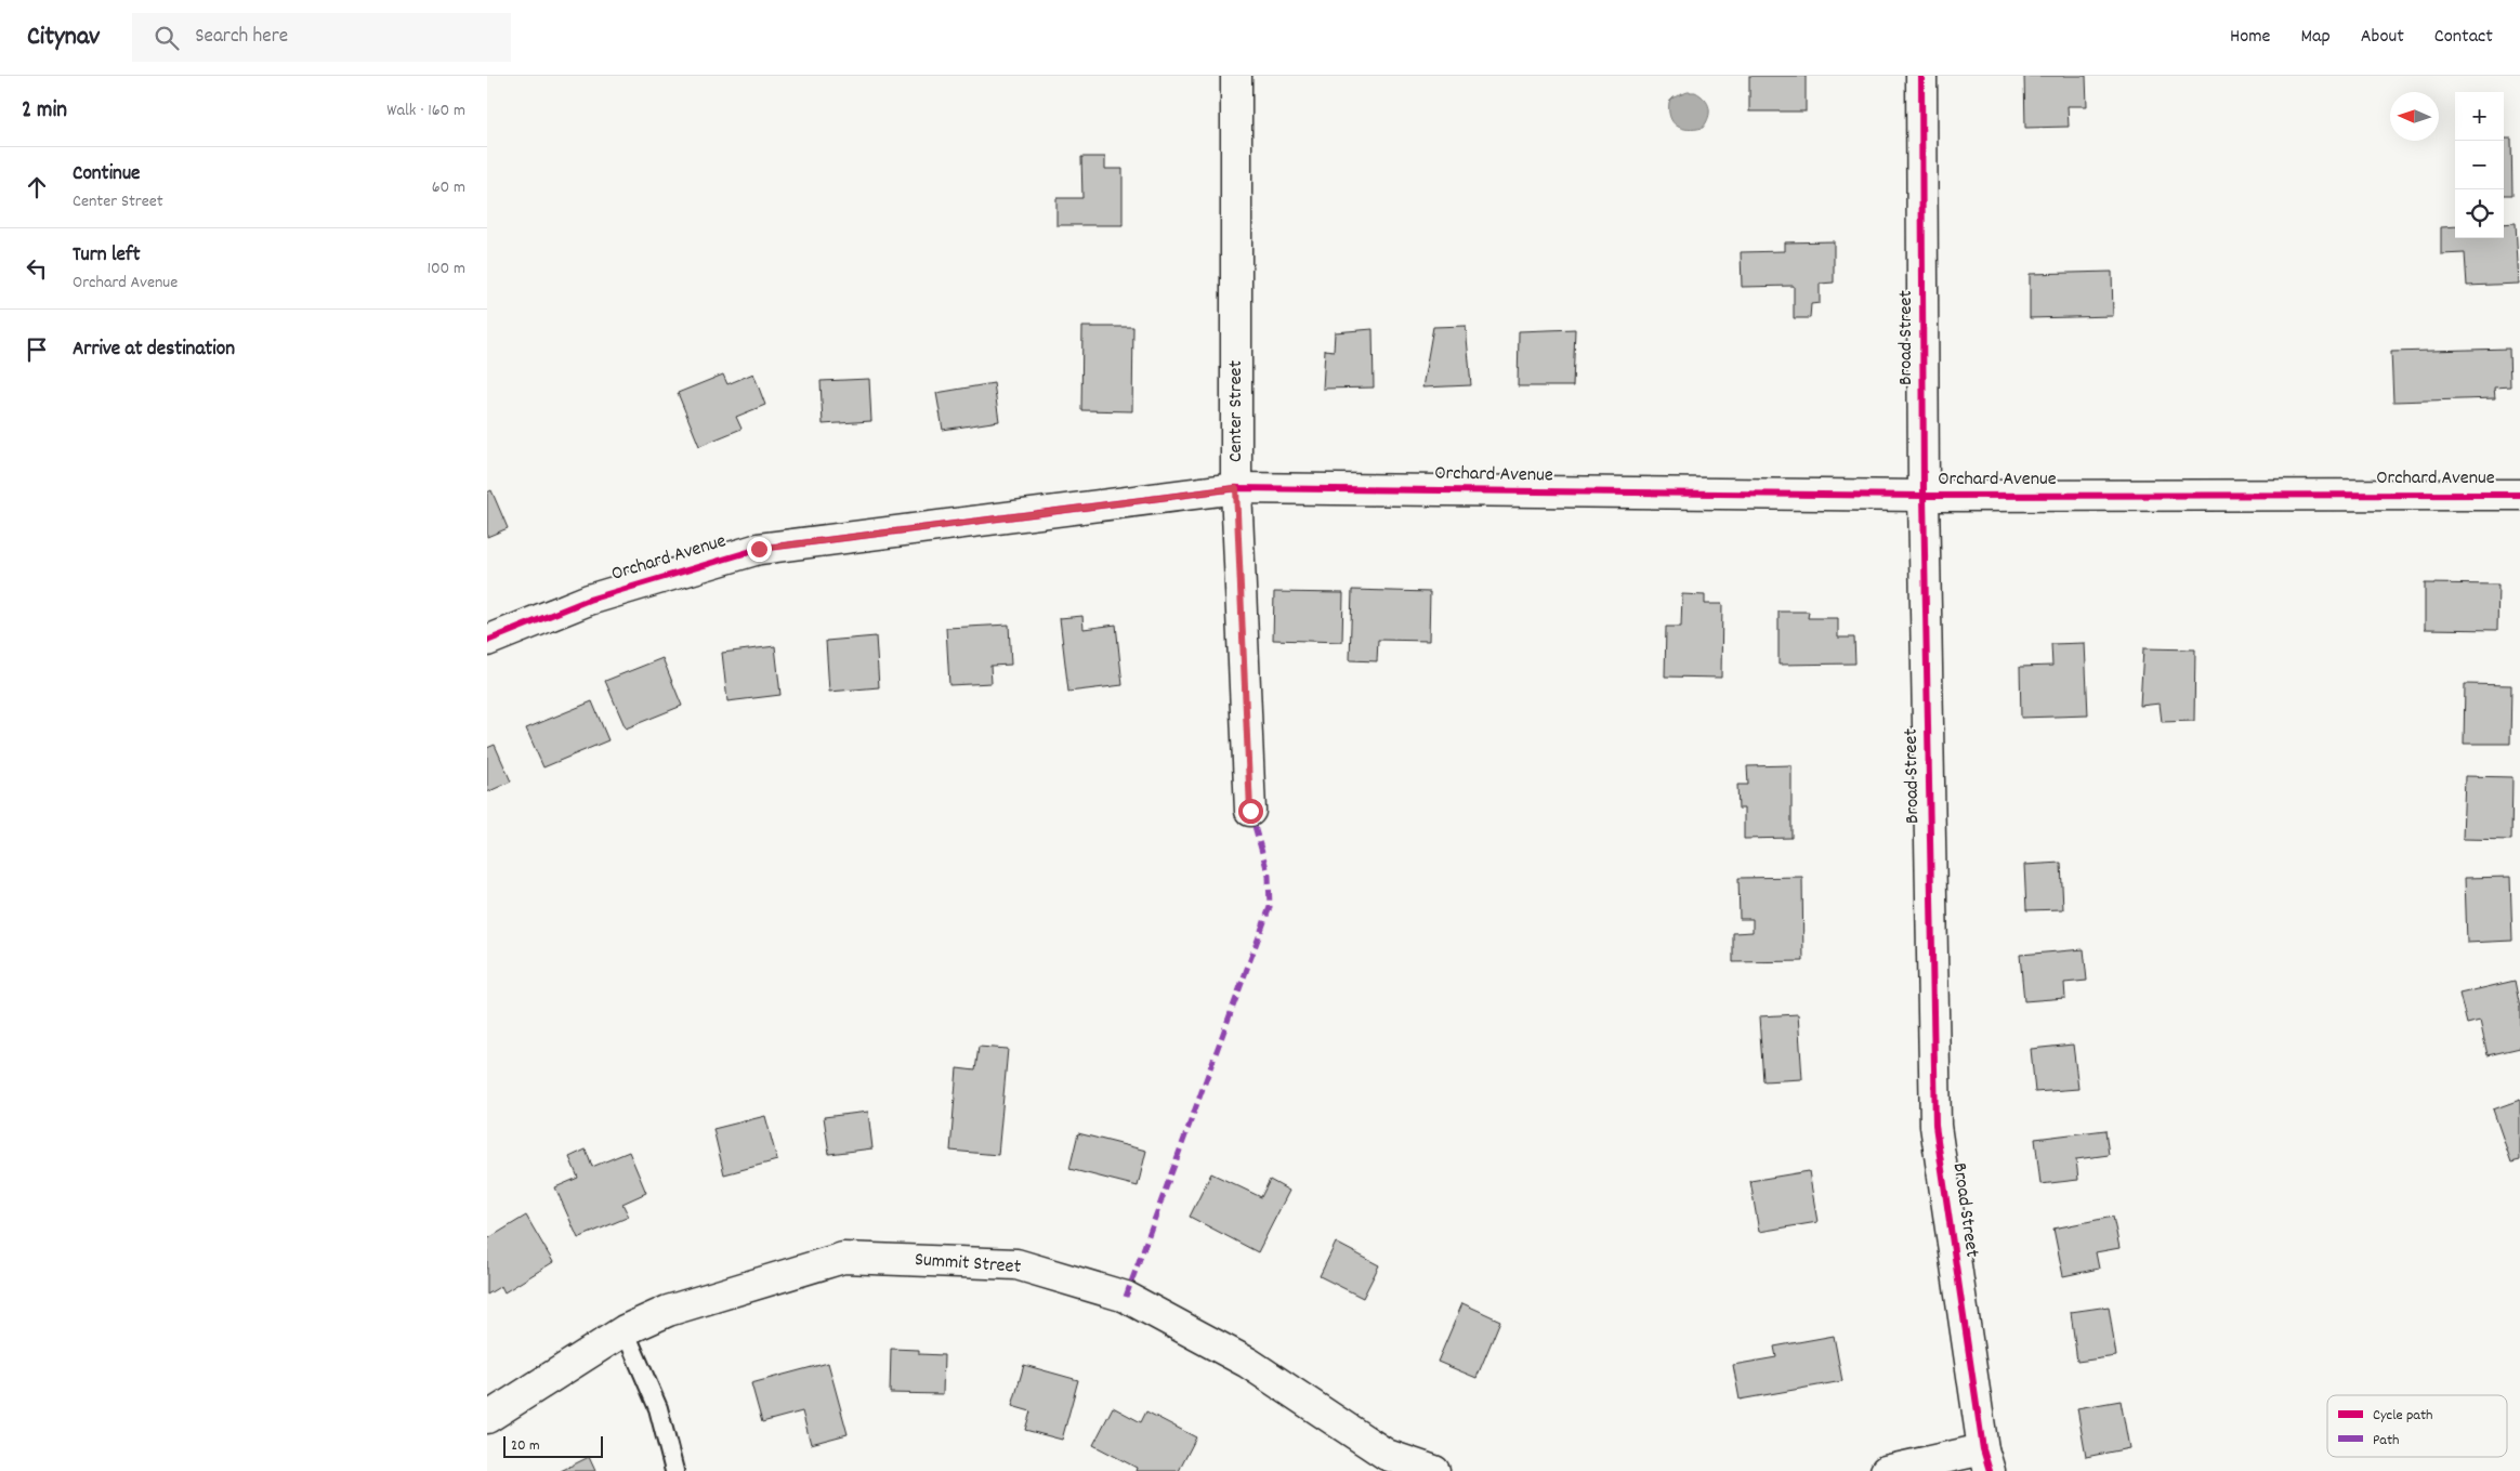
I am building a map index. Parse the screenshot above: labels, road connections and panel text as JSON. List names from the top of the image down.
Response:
{
  "streets": {
    "street": [
      "Broad Street",
      "Center Street",
      "Orchard Avenue",
      "Summit Street"
    ]
  },
  "crossings": [
    ["Broad Street", "Orchard Avenue"],
    ["Center Street", "Orchard Avenue"]
  ],
  "legend": ["Cycle path", "Path"],
  "scale_bar": "20 m",
  "north": "left",
  "page": {
    "header": "Citynav",
    "search": "Search here",
    "nav": [
      "Home",
      "Map",
      "About",
      "Contact"
    ],
    "heading": ["2 min", "Walk · 160 m"],
    "map_buttons": ["+", "−"],
    "list": [
      ["Continue", "Center Street", "60 m"],
      ["Turn left", "Orchard Avenue", "100 m"],
      "Arrive at destination"
    ],
    "scale": "20 m"
  }
}
